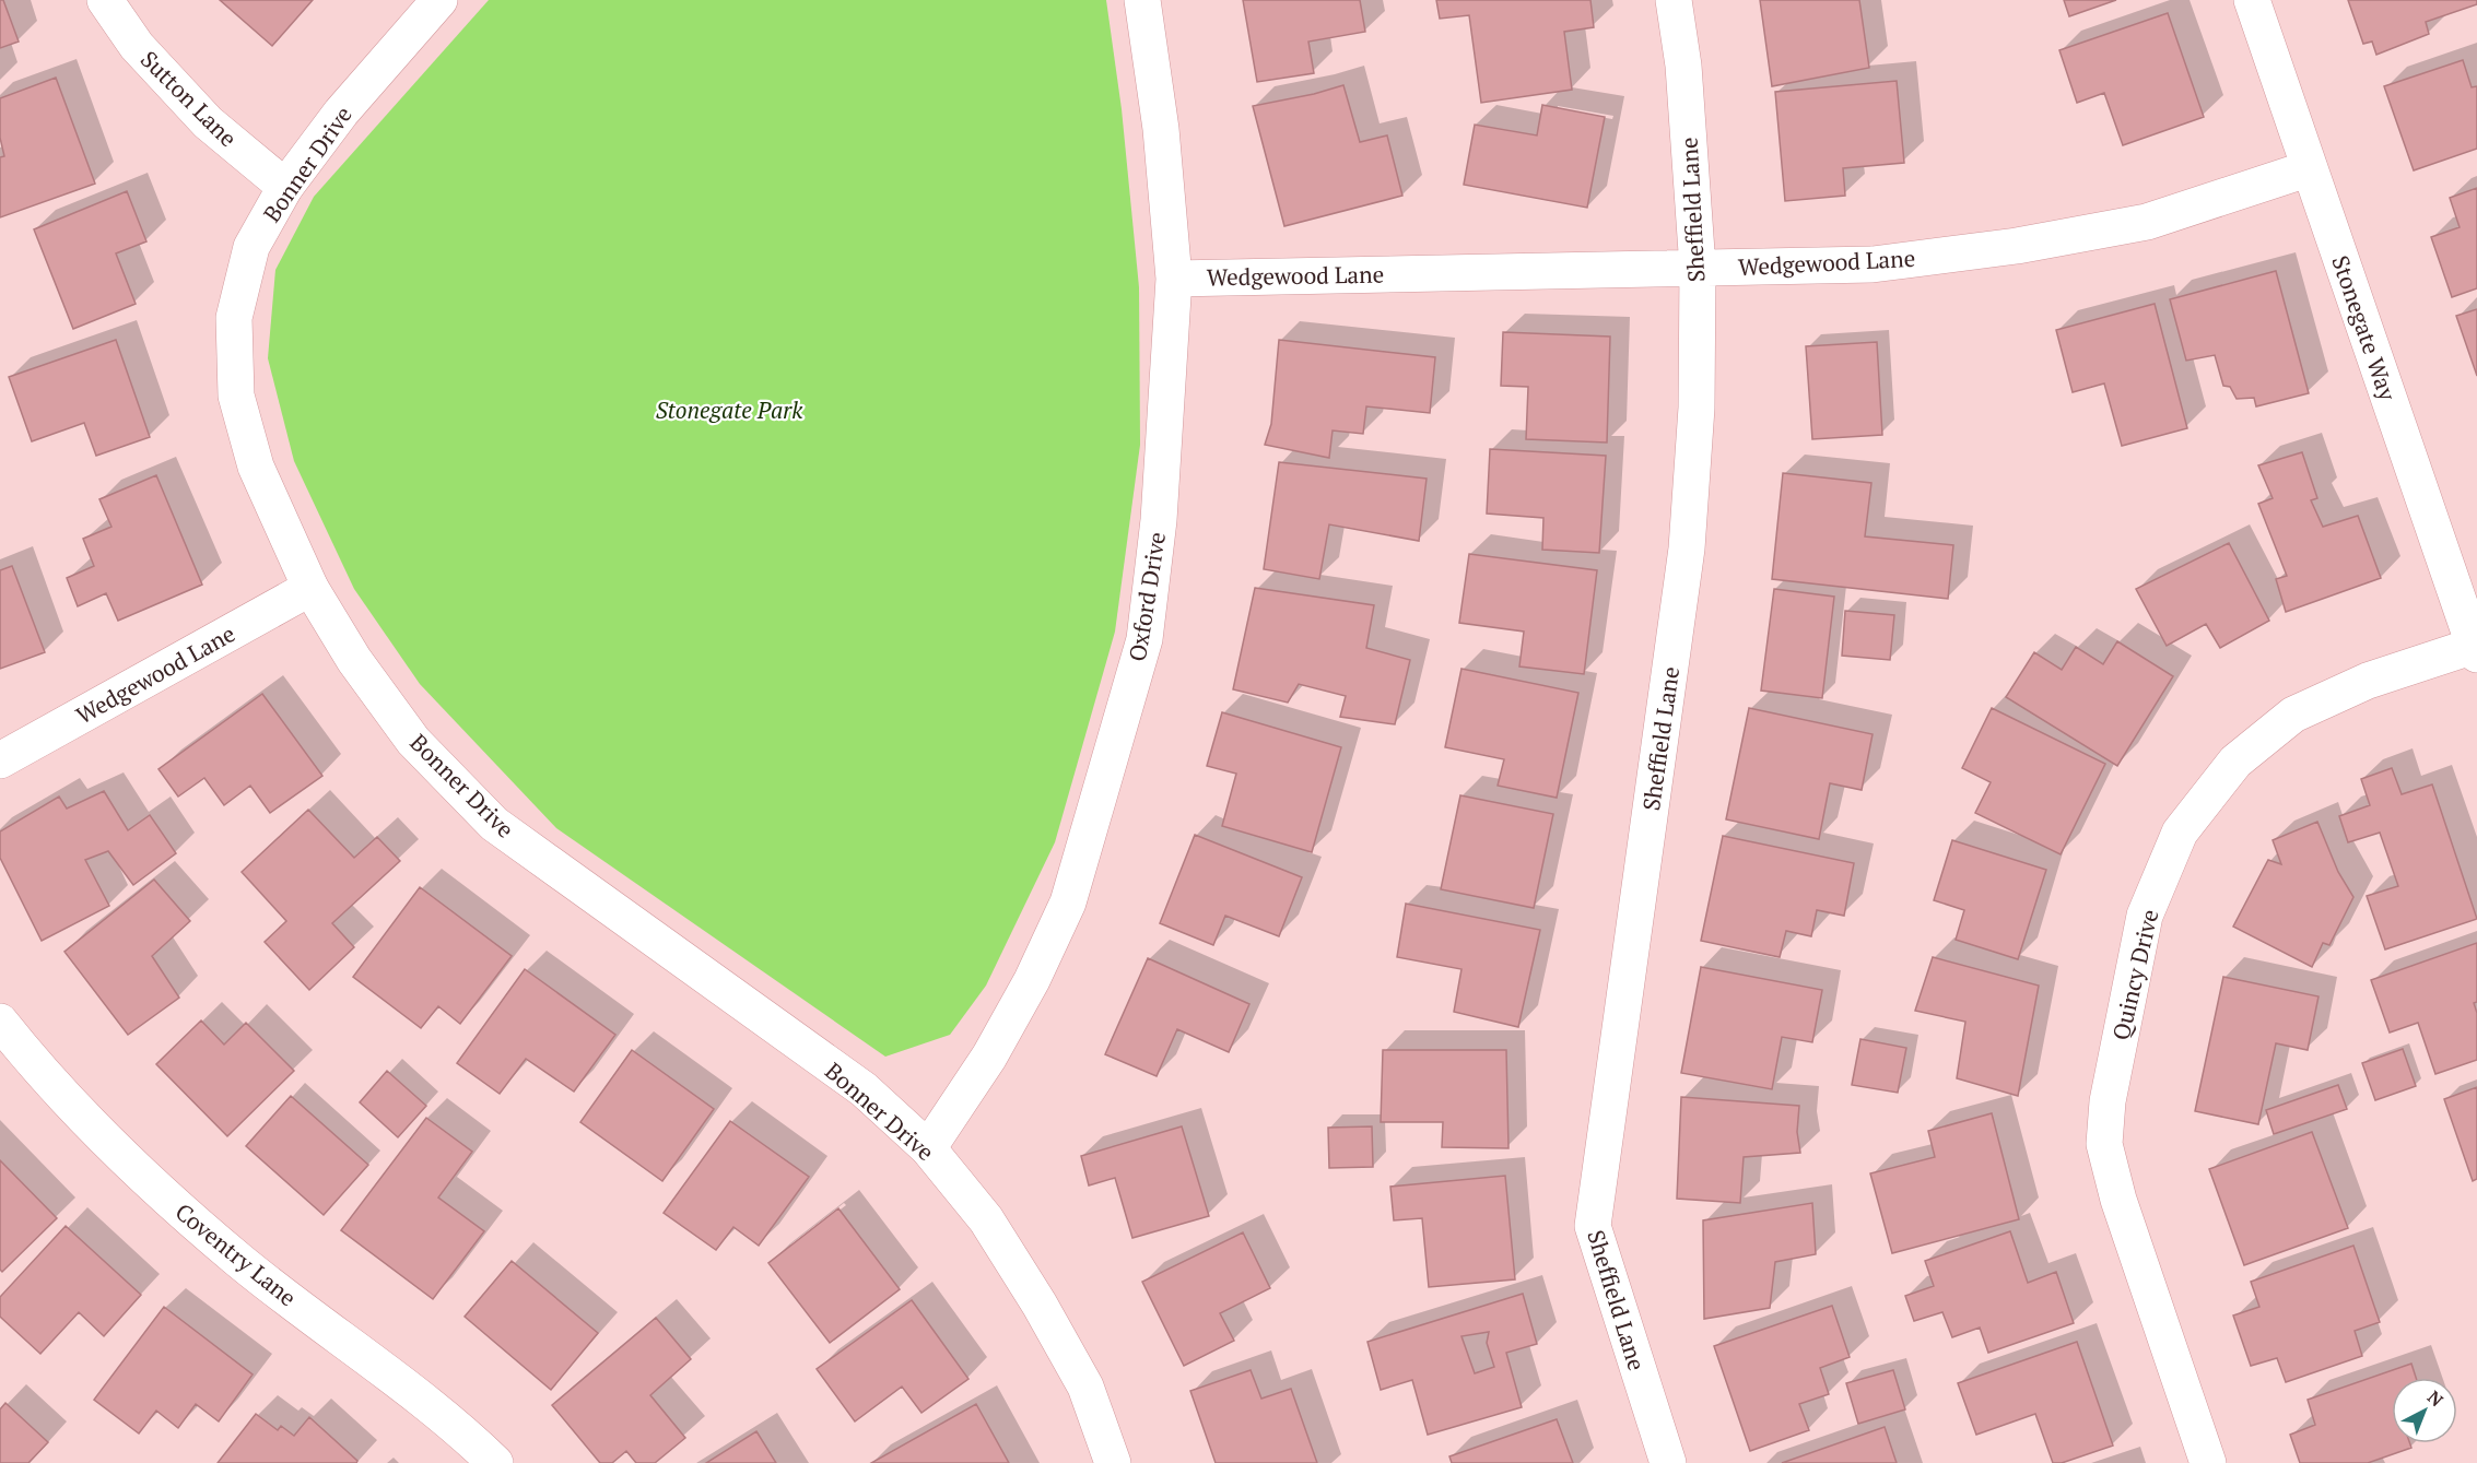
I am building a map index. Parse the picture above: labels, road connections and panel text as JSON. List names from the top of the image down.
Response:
{
  "streets": {
    "street": [
      "Sutton Lane",
      "Bonner Drive",
      "Sheffield Lane",
      "Wedgewood Lane",
      "Stonegate Way",
      "Oxford Drive",
      "Quincy Drive",
      "Coventry Lane"
    ]
  },
  "crossings": [
    ["Sutton Lane", "Bonner Drive"],
    ["Bonner Drive", "Wedgewood Lane"],
    ["Bonner Drive", "Oxford Drive"],
    ["Sheffield Lane", "Wedgewood Lane"],
    ["Wedgewood Lane", "Stonegate Way"],
    ["Wedgewood Lane", "Oxford Drive"],
    ["Stonegate Way", "Quincy Drive"]
  ],
  "parks": ["Stonegate Park"],
  "north": "top right"
}
